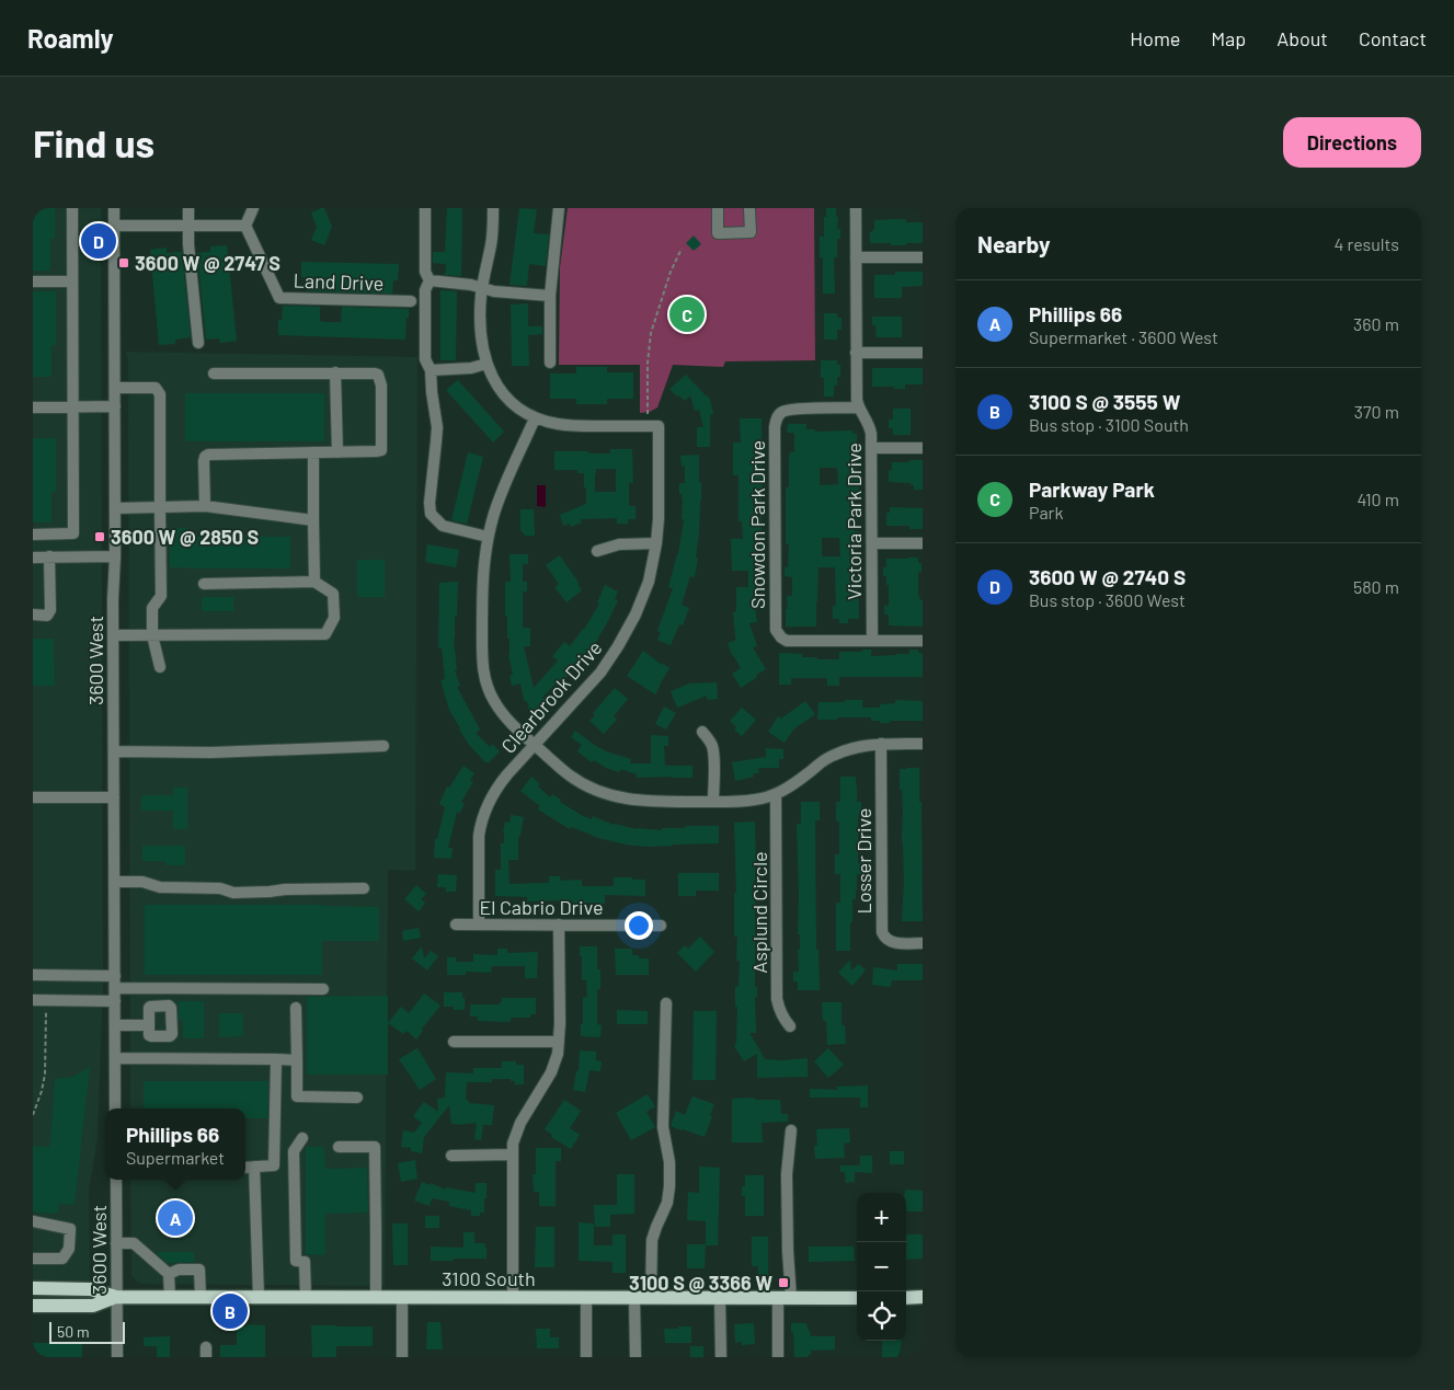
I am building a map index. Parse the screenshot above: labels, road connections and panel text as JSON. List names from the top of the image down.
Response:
{
  "streets": {
    "main road": ["3100 South"],
    "street": [
      "Land Drive",
      "Victoria Park Drive",
      "Snowdon Park Drive",
      "3600 West",
      "Clearbrook Drive",
      "Losser Drive",
      "El Cabrio Drive",
      "Asplund Circle"
    ]
  },
  "crossings": [
    ["Victoria Park Drive", "Snowdon Park Drive"],
    ["3600 West", "3100 South"],
    ["Clearbrook Drive", "El Cabrio Drive"]
  ],
  "places": {
    "transit": ["3600 W @ 2747 S", "3600 W @ 2850 S", "3100 S @ 3366 W"]
  },
  "scale_bar": "50 m",
  "page": {
    "header": "Roamly",
    "nav": [
      "Home",
      "Map",
      "About",
      "Contact"
    ],
    "buttons": "Directions",
    "title": "Find us",
    "heading": ["Nearby", "4 results"],
    "pins": [
      "D",
      "C",
      "A",
      "B"
    ],
    "list": [
      {
        "mark": "A",
        "name": "Phillips 66",
        "note": "Supermarket · 3600 West",
        "value": "360 m"
      },
      {
        "mark": "B",
        "name": "3100 S @ 3555 W",
        "note": "Bus stop · 3100 South",
        "value": "370 m"
      },
      {
        "mark": "C",
        "name": "Parkway Park",
        "note": "Park",
        "value": "410 m"
      },
      {
        "mark": "D",
        "name": "3600 W @ 2740 S",
        "note": "Bus stop · 3600 West",
        "value": "580 m"
      }
    ],
    "popup": ["Phillips 66", "Supermarket"],
    "map_buttons": ["+", "−"],
    "scale": "50 m"
  }
}
